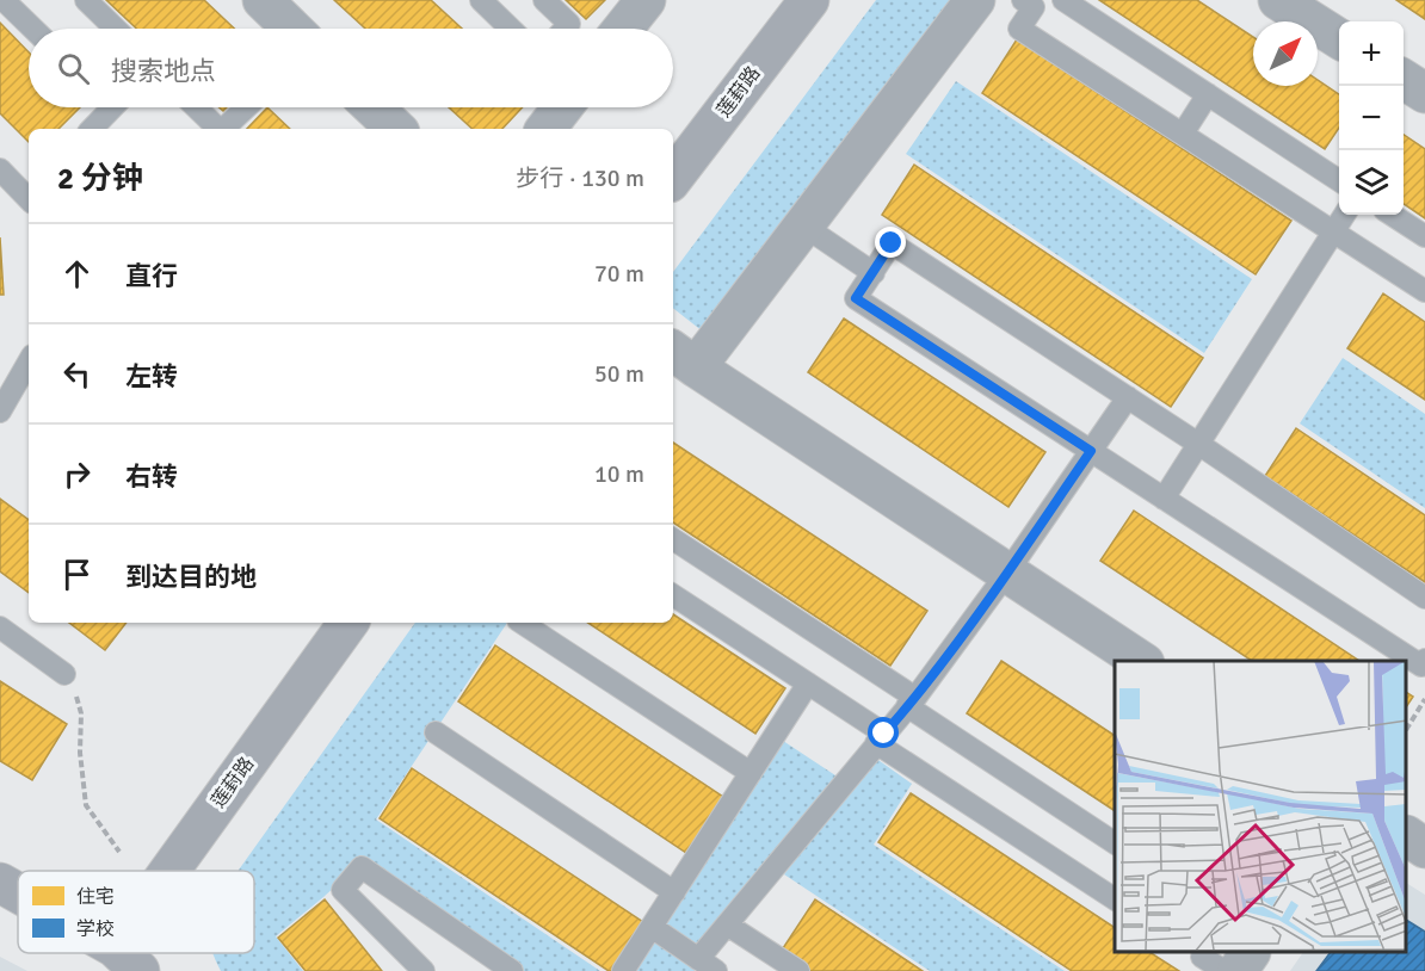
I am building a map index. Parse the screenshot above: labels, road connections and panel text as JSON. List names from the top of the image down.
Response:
{
  "streets": {
    "main road": ["莲葑路"]
  },
  "legend": ["住宅", "学校"],
  "north": "top right",
  "page": {
    "map_buttons": ["+", "−"],
    "search": "搜索地点",
    "heading": ["2 分钟", "步行 · 130 m"],
    "list": [
      ["直行", "70 m"],
      ["左转", "50 m"],
      ["右转", "10 m"],
      "到达目的地"
    ]
  }
}
